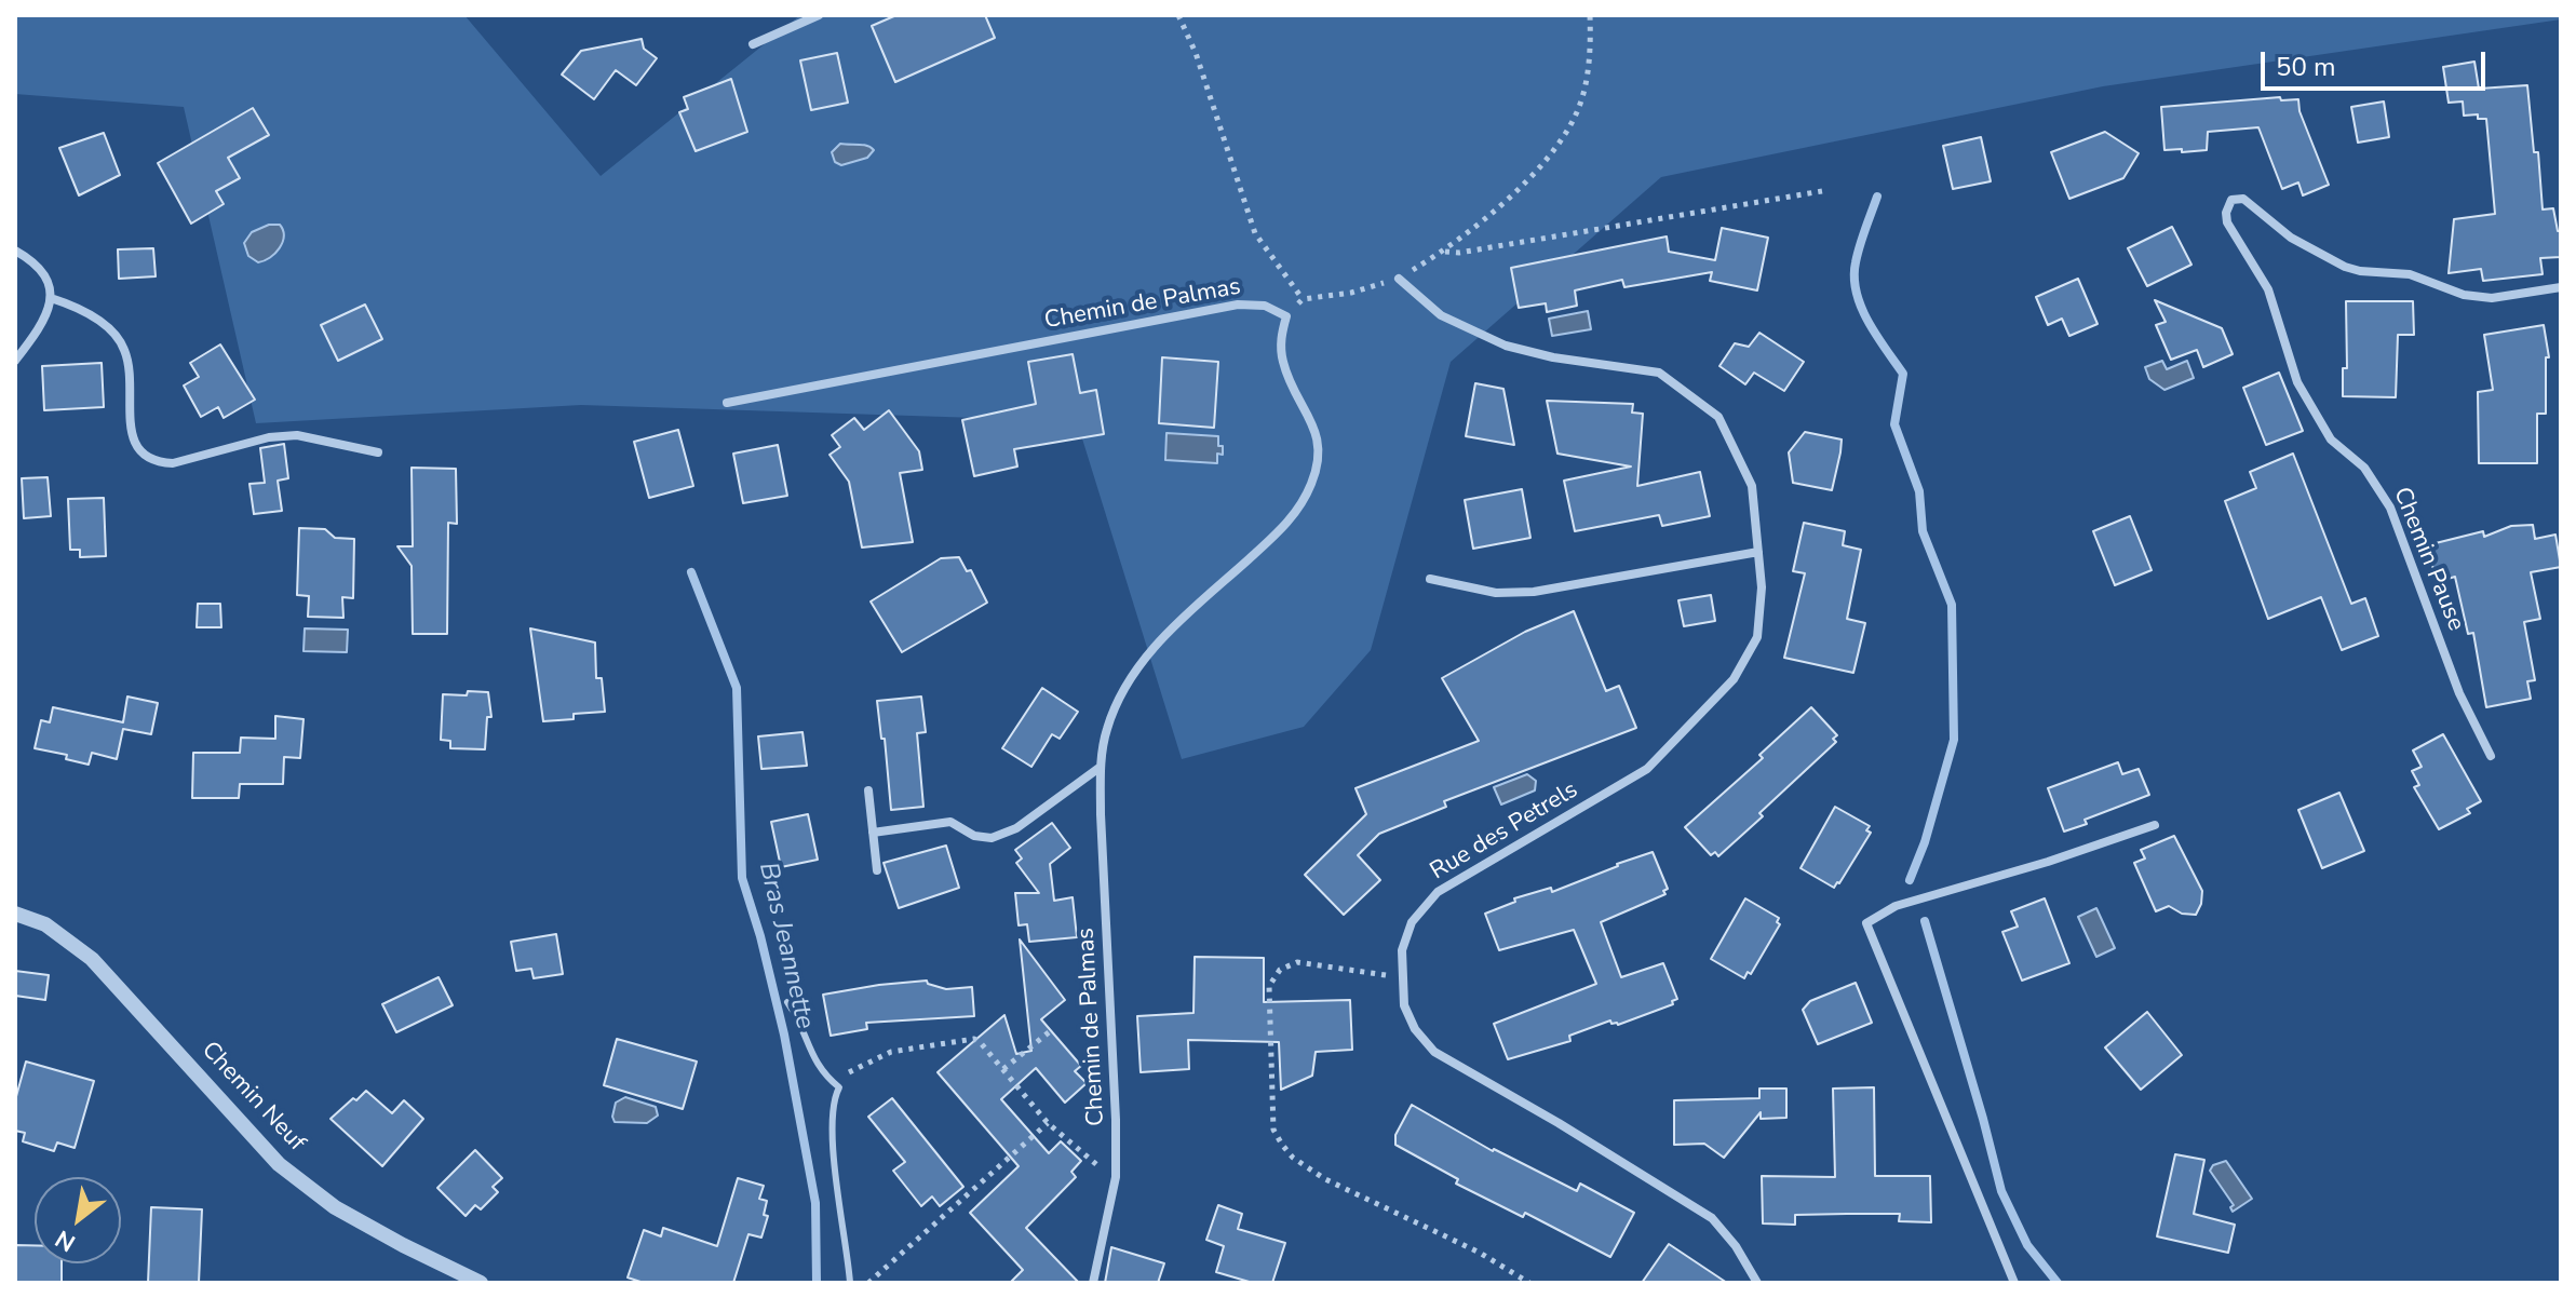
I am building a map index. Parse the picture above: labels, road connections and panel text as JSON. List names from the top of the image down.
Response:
{
  "streets": {
    "street": [
      "Chemin de Palmas",
      "Chemin Pause",
      "Rue des Petrels",
      "Chemin Neuf"
    ]
  },
  "water": ["Bras Jeannette"],
  "scale_bar": "50 m",
  "north": "bottom left"
}
